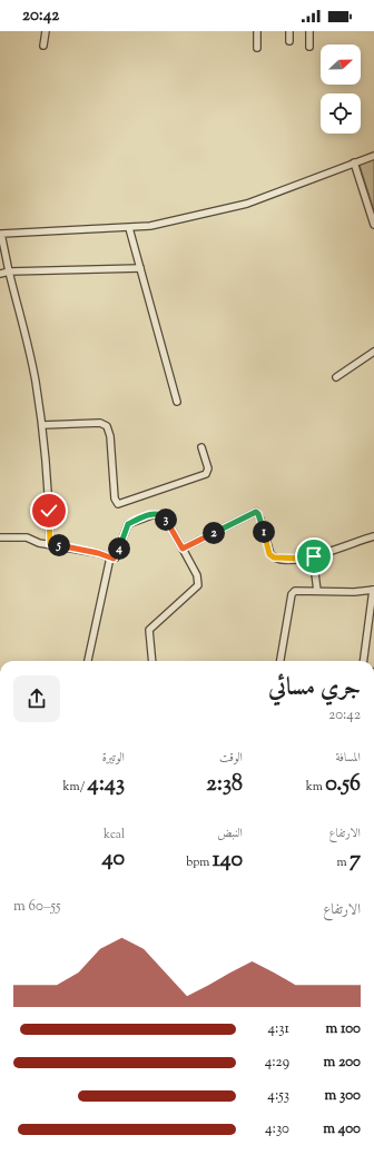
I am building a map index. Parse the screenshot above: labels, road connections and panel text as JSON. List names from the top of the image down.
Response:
{
  "north": "right",
  "page": {
    "status": "20:42",
    "pins": [
      "3",
      "1",
      "2",
      "5",
      "4"
    ],
    "heading": ["جري مسائي", "20:42"],
    "stats": [
      ["المسافة", "0.56 km"],
      ["الوقت", "2:38"],
      ["الوتيرة", "4:43 /km"],
      ["الارتفاع", "7 m"],
      ["النبض", "140 bpm"],
      ["kcal", "40"]
    ],
    "chart": ["الارتفاع", "55–60 m"],
    "list": [
      {
        "name": "100 m",
        "note": "4:31"
      },
      {
        "name": "200 m",
        "note": "4:29"
      },
      {
        "name": "300 m",
        "note": "4:53"
      },
      {
        "name": "400 m",
        "note": "4:30"
      }
    ]
  }
}
